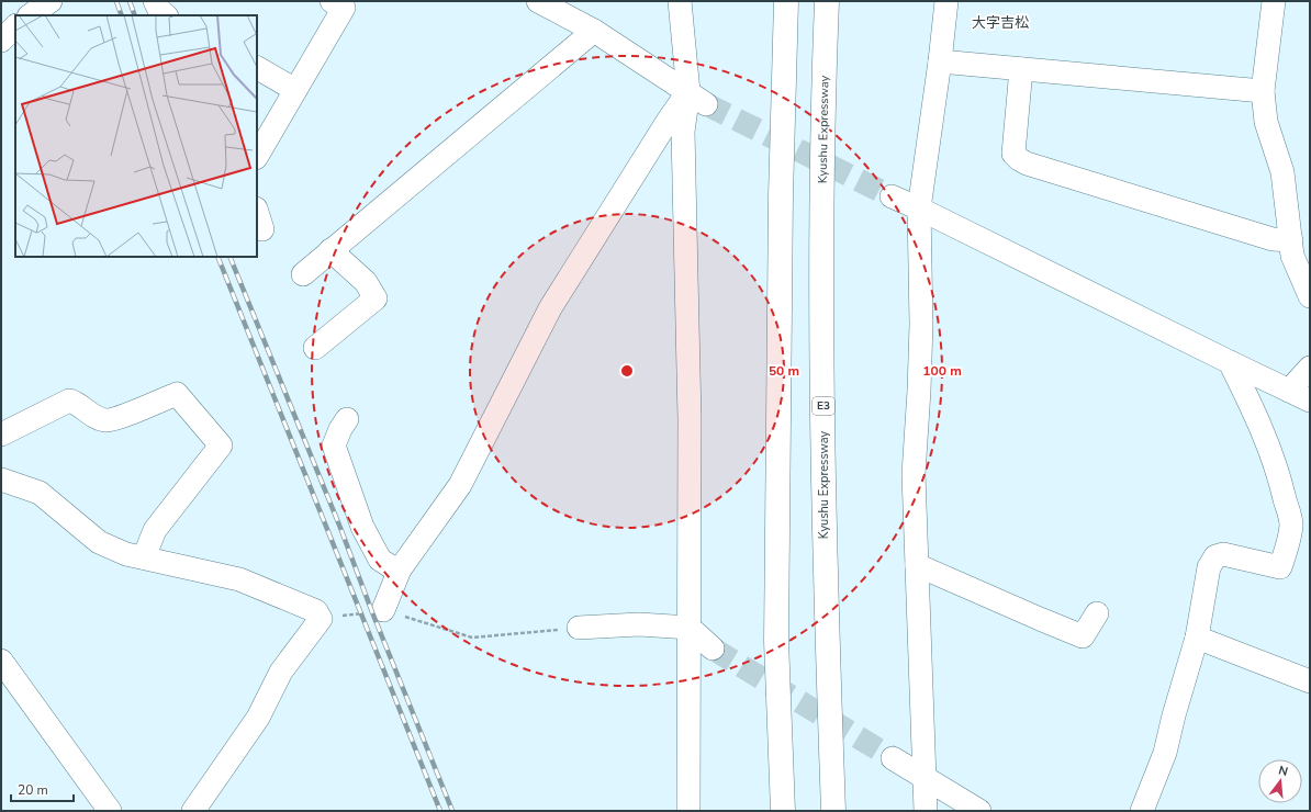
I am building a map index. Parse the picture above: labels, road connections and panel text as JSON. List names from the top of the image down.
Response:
{
  "streets": {
    "highway": ["Kyushu Expressway", "E3"]
  },
  "districts": ["大字吉松"],
  "scale_bar": "20 m",
  "north": "top",
  "rings": ["50 m", "100 m"]
}
